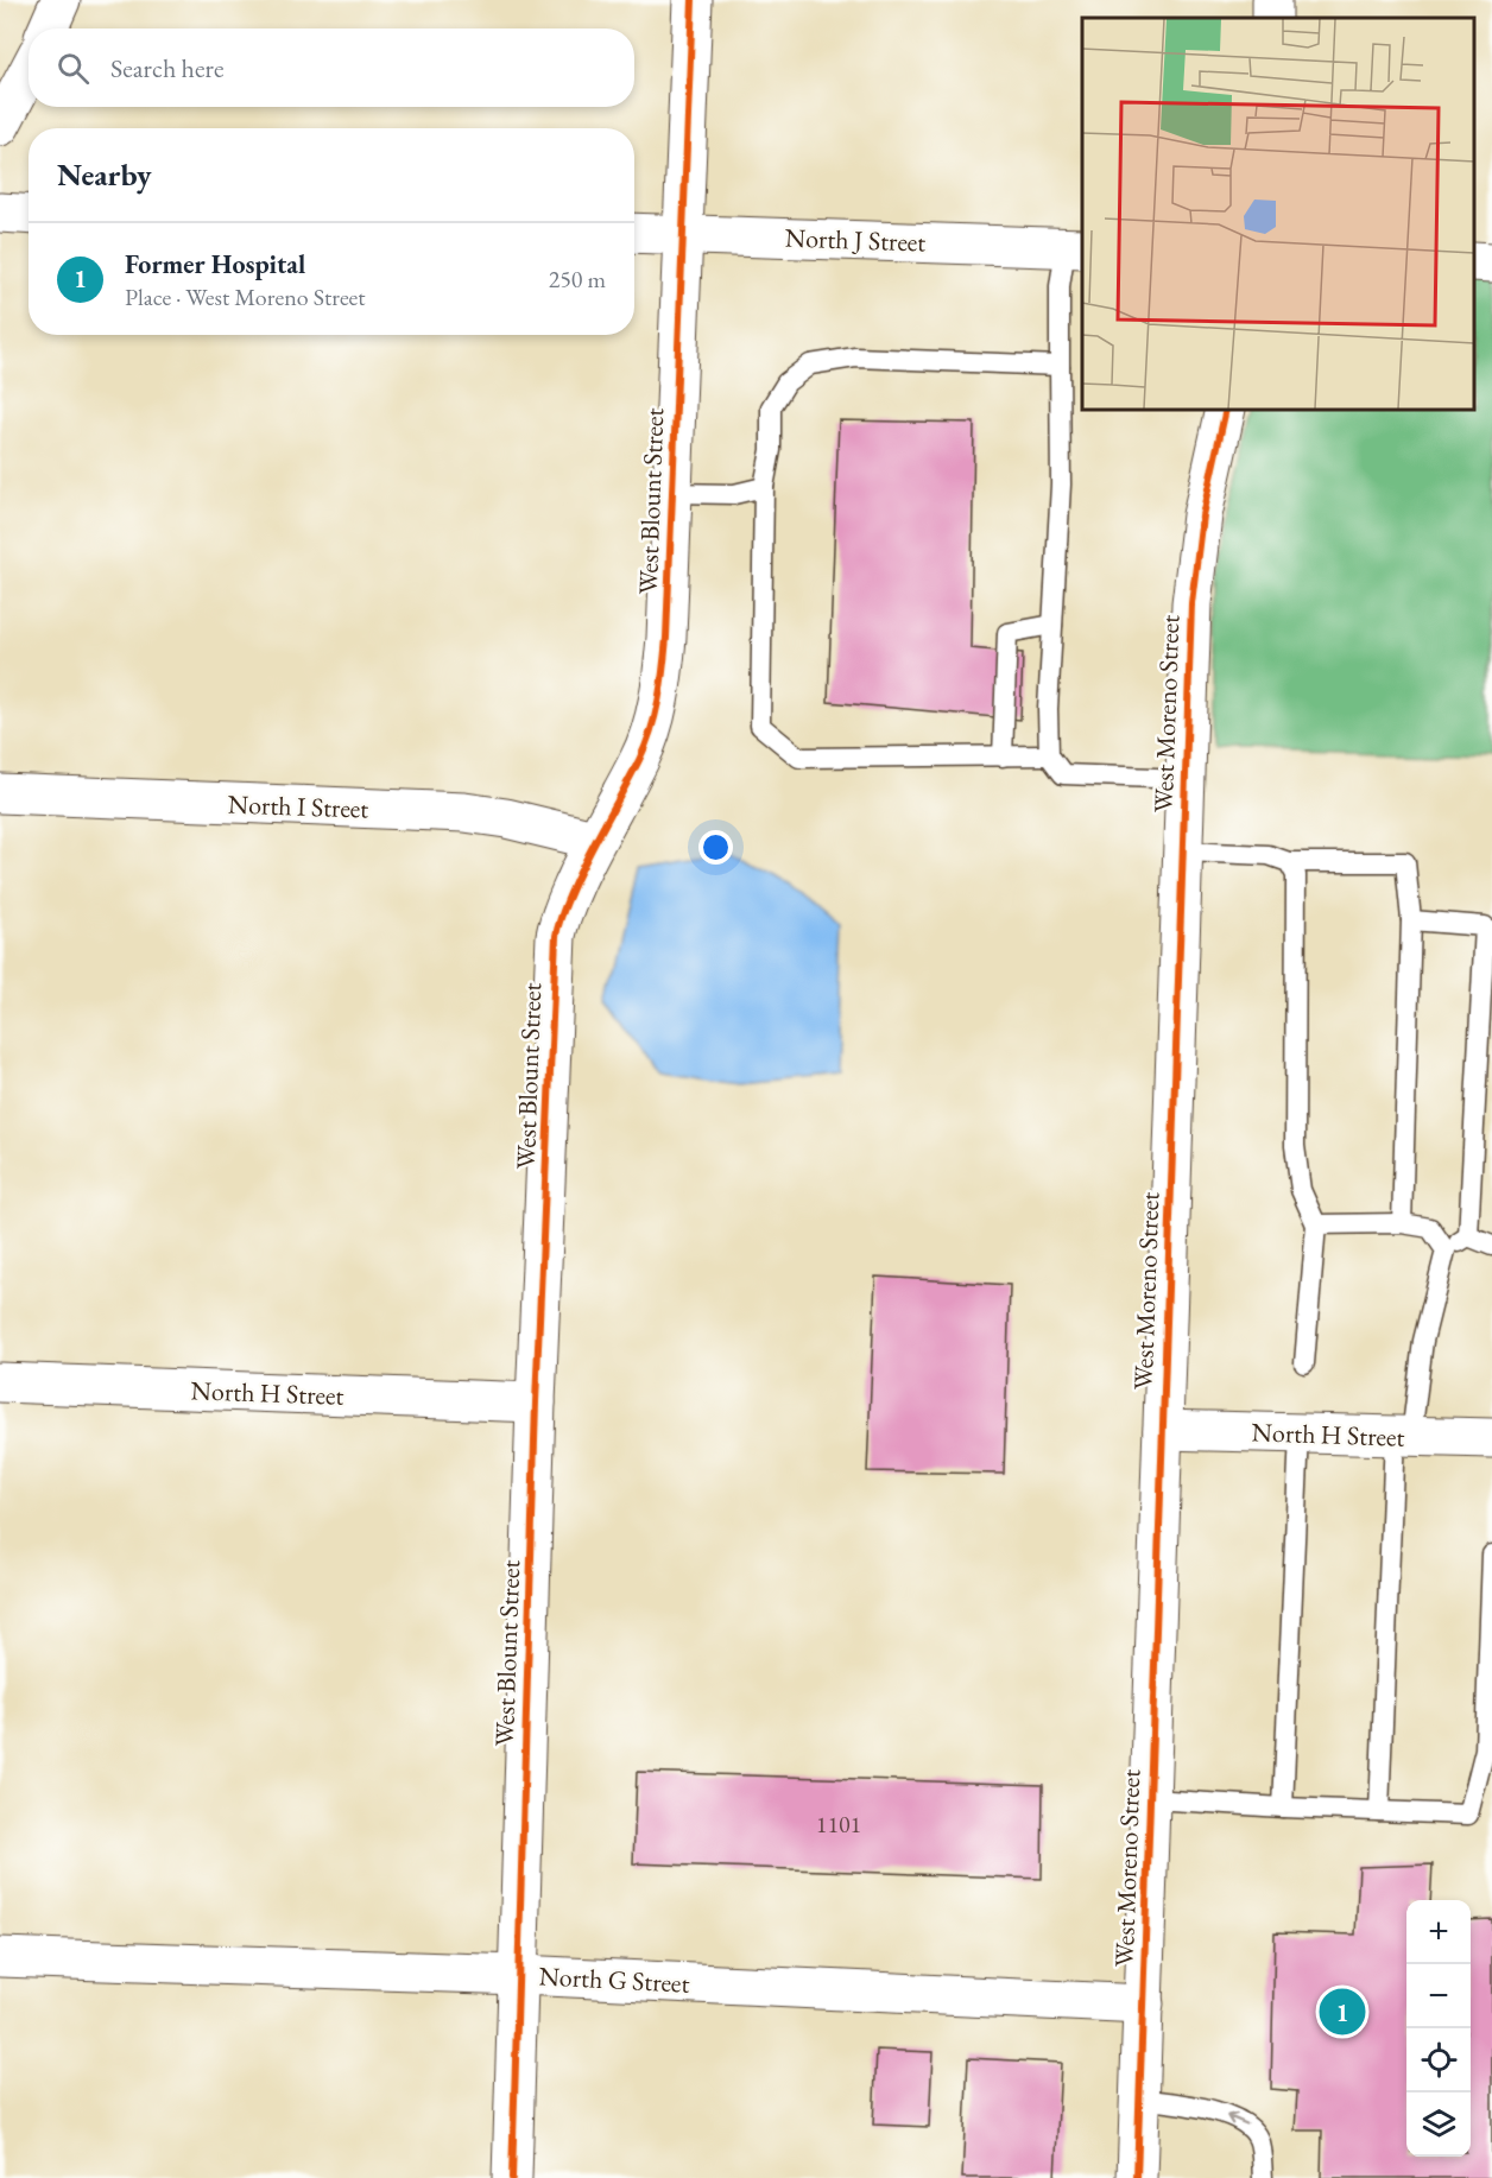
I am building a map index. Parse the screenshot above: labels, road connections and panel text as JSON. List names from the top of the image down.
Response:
{
  "streets": {
    "street": [
      "North J Street",
      "West Blount Street",
      "West Moreno Street",
      "North I Street",
      "North H Street",
      "North G Street"
    ]
  },
  "crossings": [
    ["North J Street", "West Blount Street"],
    ["West Blount Street", "North I Street"],
    ["West Blount Street", "North H Street"],
    ["West Blount Street", "North G Street"],
    ["West Moreno Street", "North H Street"],
    ["West Moreno Street", "North G Street"]
  ],
  "house_numbers": ["1101"],
  "page": {
    "search": "Search here",
    "heading": "Nearby",
    "list": [
      {
        "mark": "1",
        "name": "Former Hospital",
        "note": "Place · West Moreno Street",
        "value": "250 m"
      }
    ],
    "map_buttons": ["+", "−"],
    "pins": "1"
  }
}
